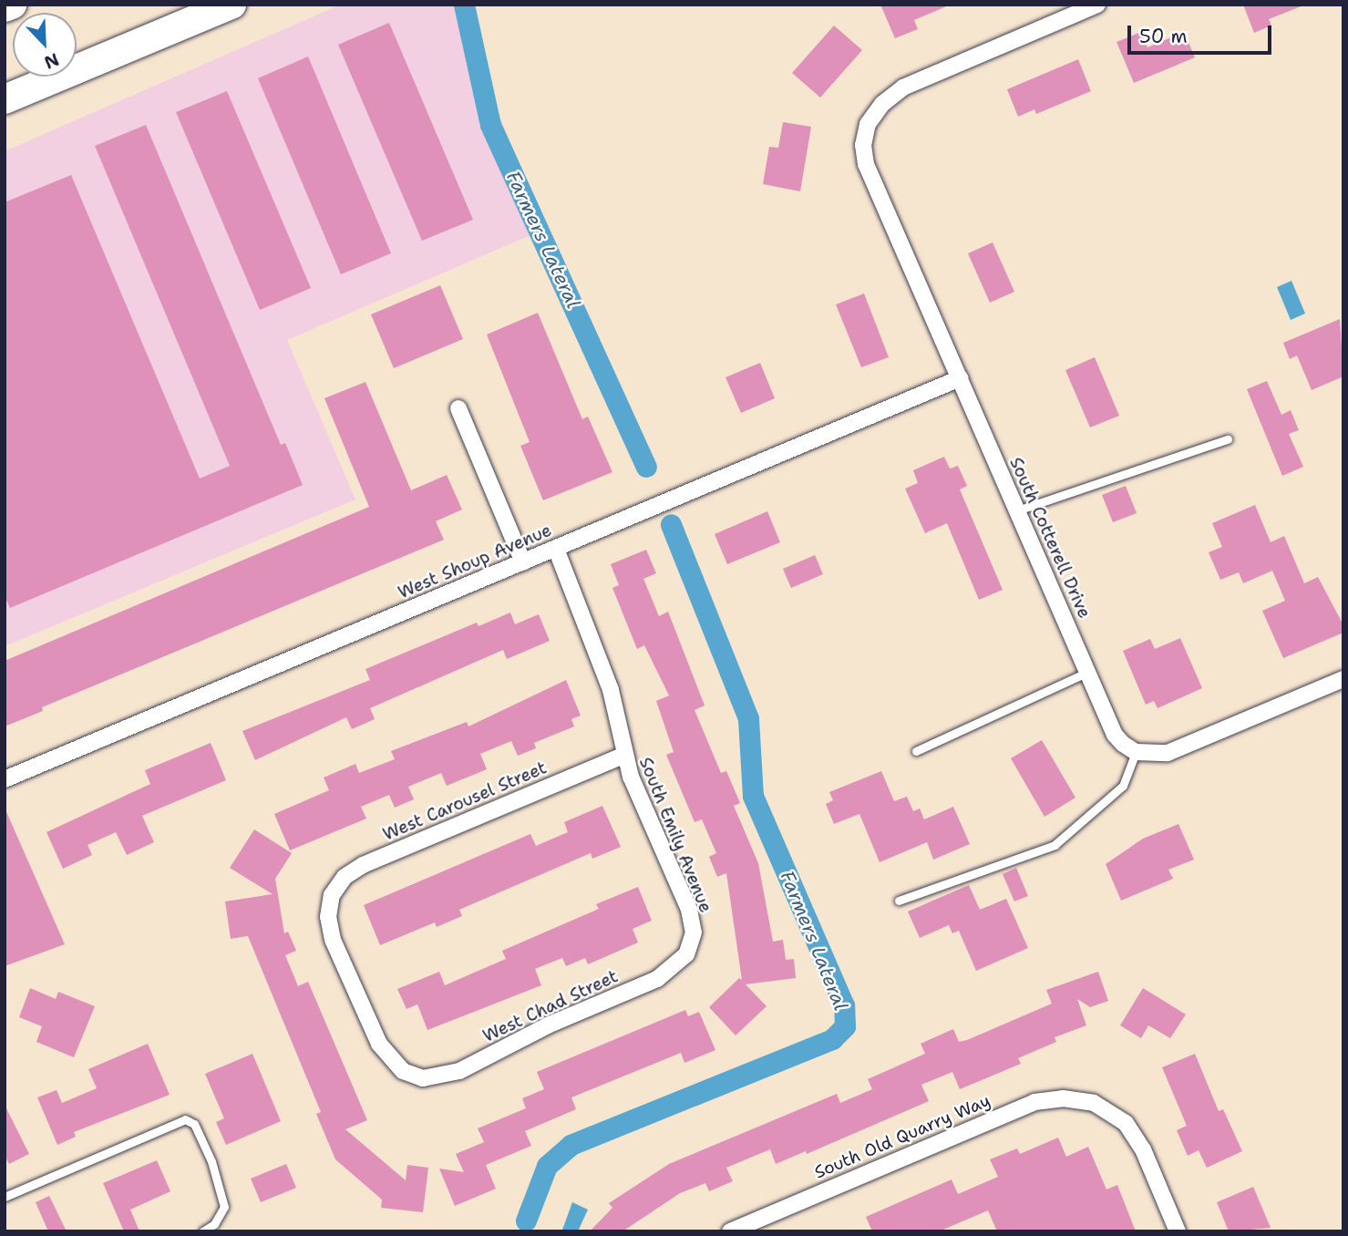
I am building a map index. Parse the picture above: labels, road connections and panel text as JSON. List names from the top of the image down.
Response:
{
  "streets": {
    "street": [
      "South Cotterell Drive",
      "West Shoup Avenue",
      "West Carousel Street",
      "South Emily Avenue",
      "West Chad Street",
      "South Old Quarry Way"
    ]
  },
  "crossings": [
    ["South Cotterell Drive", "West Shoup Avenue"],
    ["West Shoup Avenue", "South Emily Avenue"],
    ["West Carousel Street", "South Emily Avenue"],
    ["West Carousel Street", "West Chad Street"],
    ["South Emily Avenue", "West Chad Street"]
  ],
  "water": ["Farmers Lateral"],
  "scale_bar": "50 m",
  "north": "bottom right"
}
